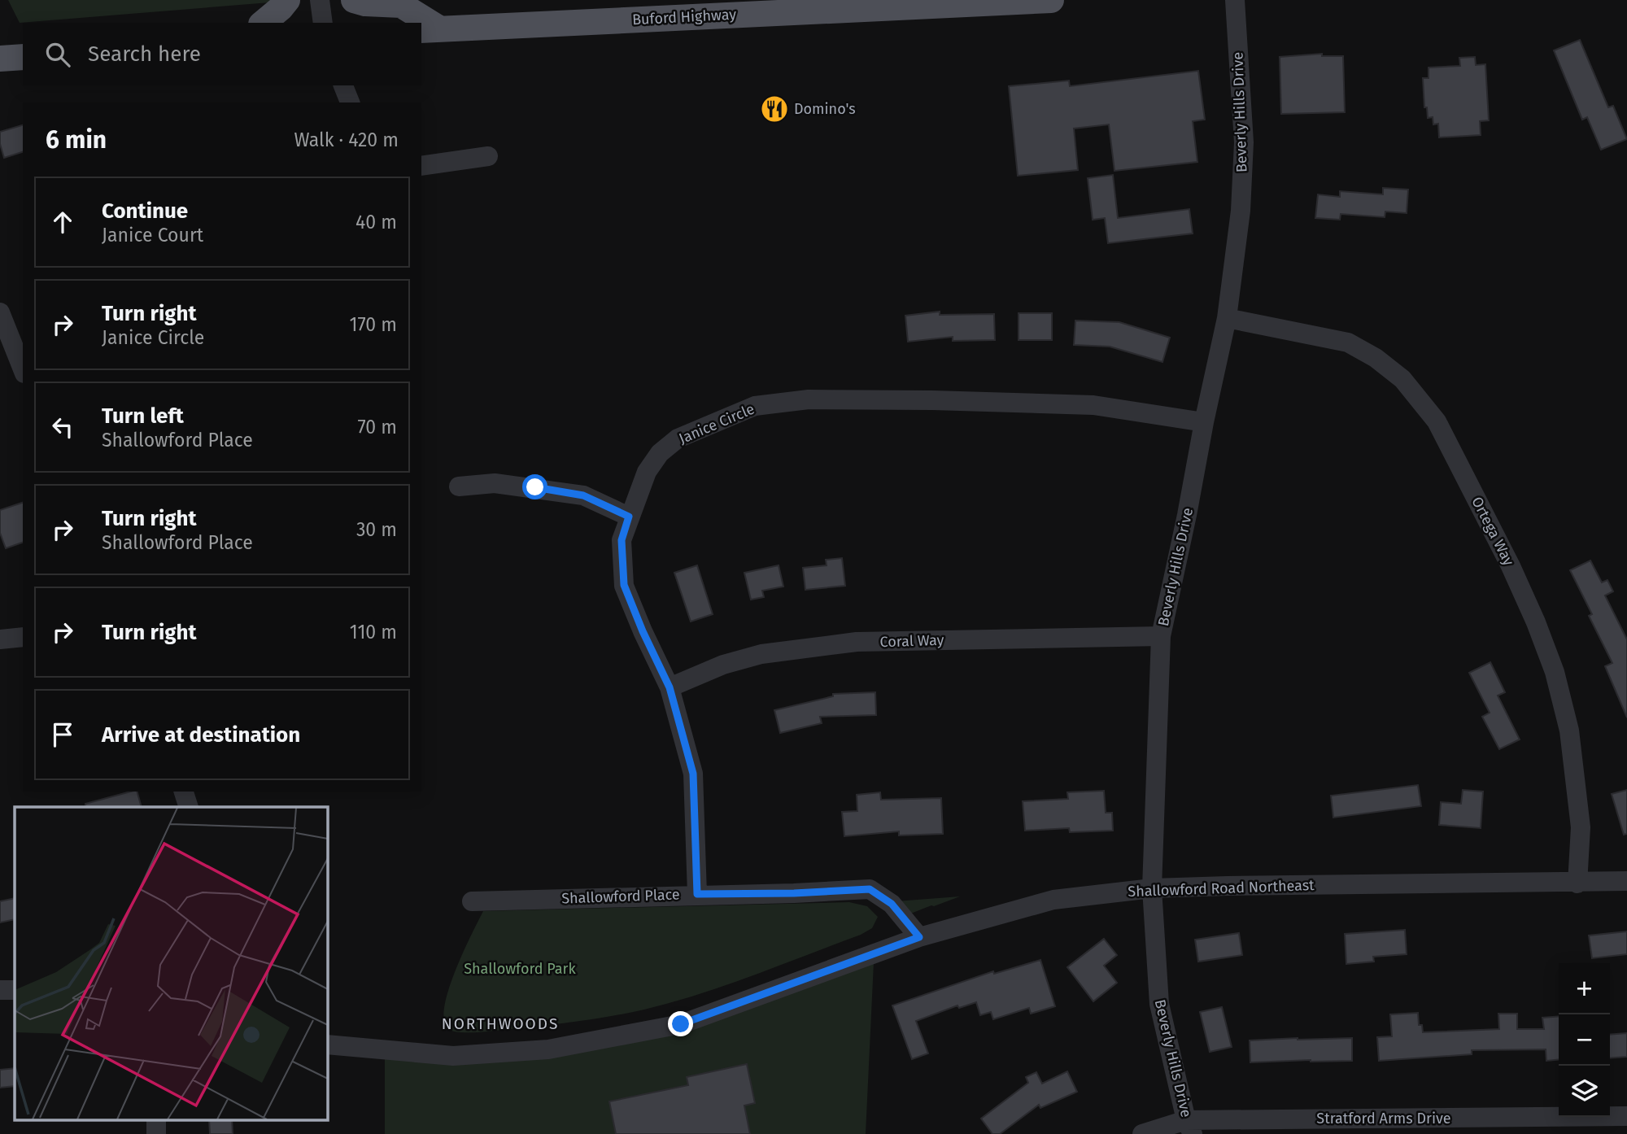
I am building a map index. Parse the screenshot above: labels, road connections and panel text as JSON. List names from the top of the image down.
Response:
{
  "streets": {
    "main road": ["Buford Highway"],
    "street": [
      "Beverly Hills Drive",
      "Janice Circle",
      "Ortega Way",
      "Coral Way",
      "Shallowford Road Northeast",
      "Shallowford Place",
      "Stratford Arms Drive"
    ]
  },
  "crossings": [
    ["Beverly Hills Drive", "Janice Circle"],
    ["Beverly Hills Drive", "Ortega Way"],
    ["Beverly Hills Drive", "Coral Way"],
    ["Beverly Hills Drive", "Shallowford Road Northeast"],
    ["Beverly Hills Drive", "Stratford Arms Drive"],
    ["Janice Circle", "Coral Way"],
    ["Janice Circle", "Shallowford Place"],
    ["Ortega Way", "Shallowford Road Northeast"],
    ["Shallowford Road Northeast", "Shallowford Place"]
  ],
  "districts": ["NORTHWOODS"],
  "parks": ["Shallowford Park"],
  "places": {
    "restaurant": ["Domino's"]
  },
  "page": {
    "search": "Search here",
    "heading": ["6 min", "Walk · 420 m"],
    "list": [
      ["Continue", "Janice Court", "40 m"],
      ["Turn right", "Janice Circle", "170 m"],
      ["Turn left", "Shallowford Place", "70 m"],
      ["Turn right", "Shallowford Place", "30 m"],
      ["Turn right", "110 m"],
      "Arrive at destination"
    ],
    "map_buttons": ["+", "−"]
  }
}
